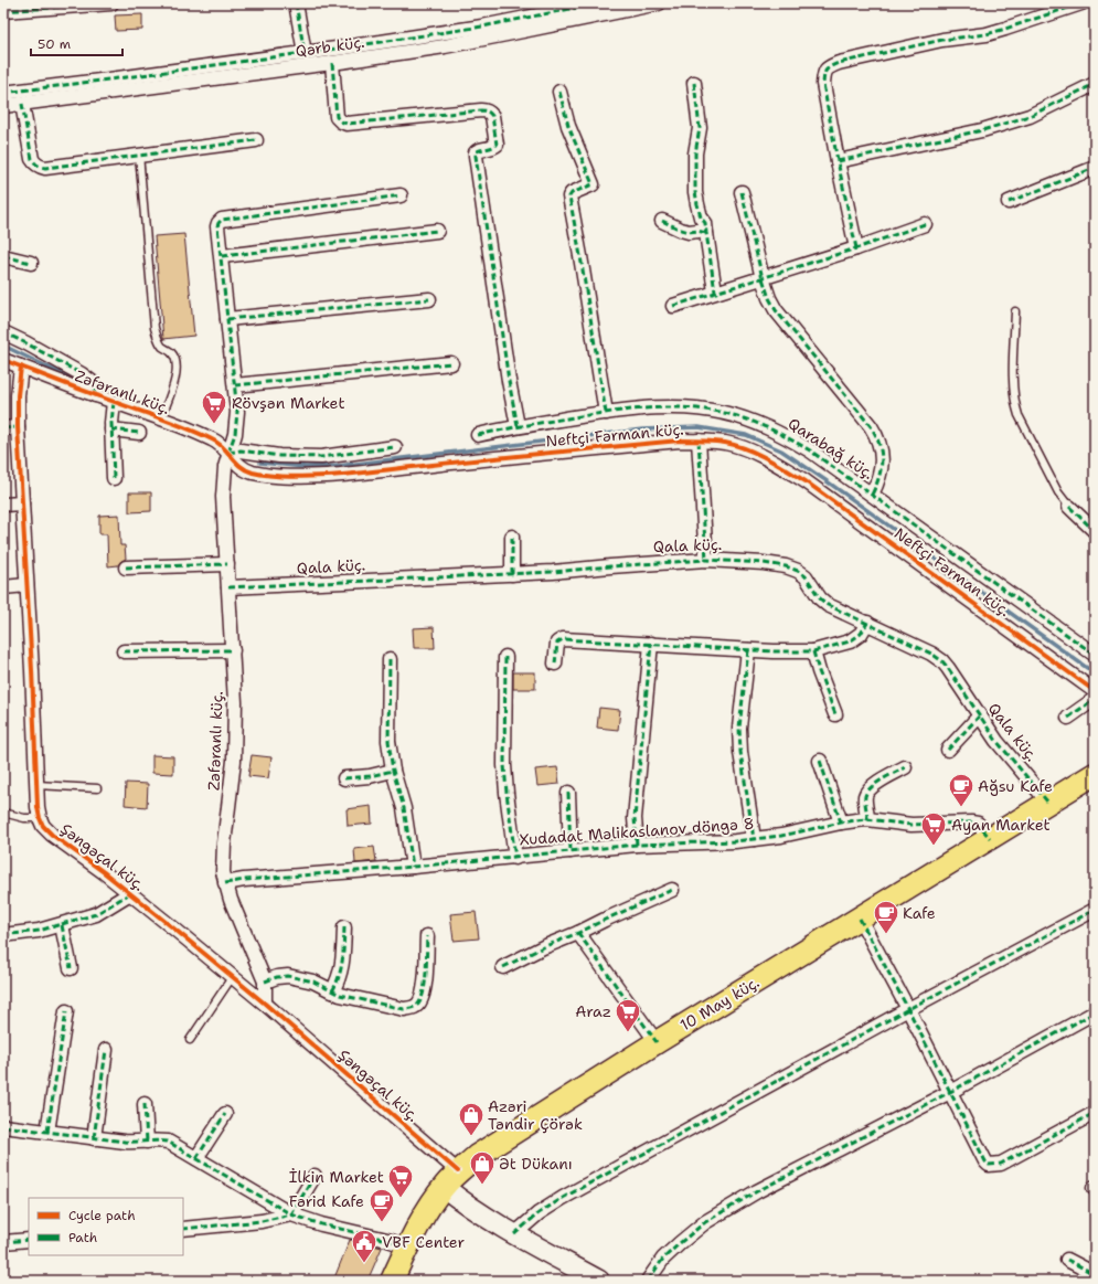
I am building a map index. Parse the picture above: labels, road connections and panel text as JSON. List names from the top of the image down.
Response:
{
  "streets": {
    "main road": ["10 May küç."],
    "street": [
      "Qərb küç.",
      "Zəfəranlı küç.",
      "Neftçi Fərman küç.",
      "Qarabağ küç.",
      "Qala küç.",
      "Xudadat Məlikaslanov döngə 8",
      "Şəngəçal küç."
    ]
  },
  "crossings": [
    ["Zəfəranlı küç.", "Neftçi Fərman küç."],
    ["Zəfəranlı küç.", "Qala küç."],
    ["Zəfəranlı küç.", "Xudadat Məlikaslanov döngə 8"],
    ["Zəfəranlı küç.", "Şəngəçal küç."],
    ["Qala küç.", "10 May küç."],
    ["Xudadat Məlikaslanov döngə 8", "10 May küç."],
    ["Şəngəçal küç.", "10 May küç."]
  ],
  "places": {
    "supermarket": [
      "Rövşən Market",
      "Ayan Market",
      "Araz",
      "İlkin Market"
    ],
    "cafe": ["Ağsu Kafe", "Kafe", "Fərid Kafe"],
    "shop": ["Azəri Təndir Çörək", "Ət Dükanı"],
    "public building": ["VBF Center"]
  },
  "legend": ["Cycle path", "Path"],
  "scale_bar": "50 m"
}
